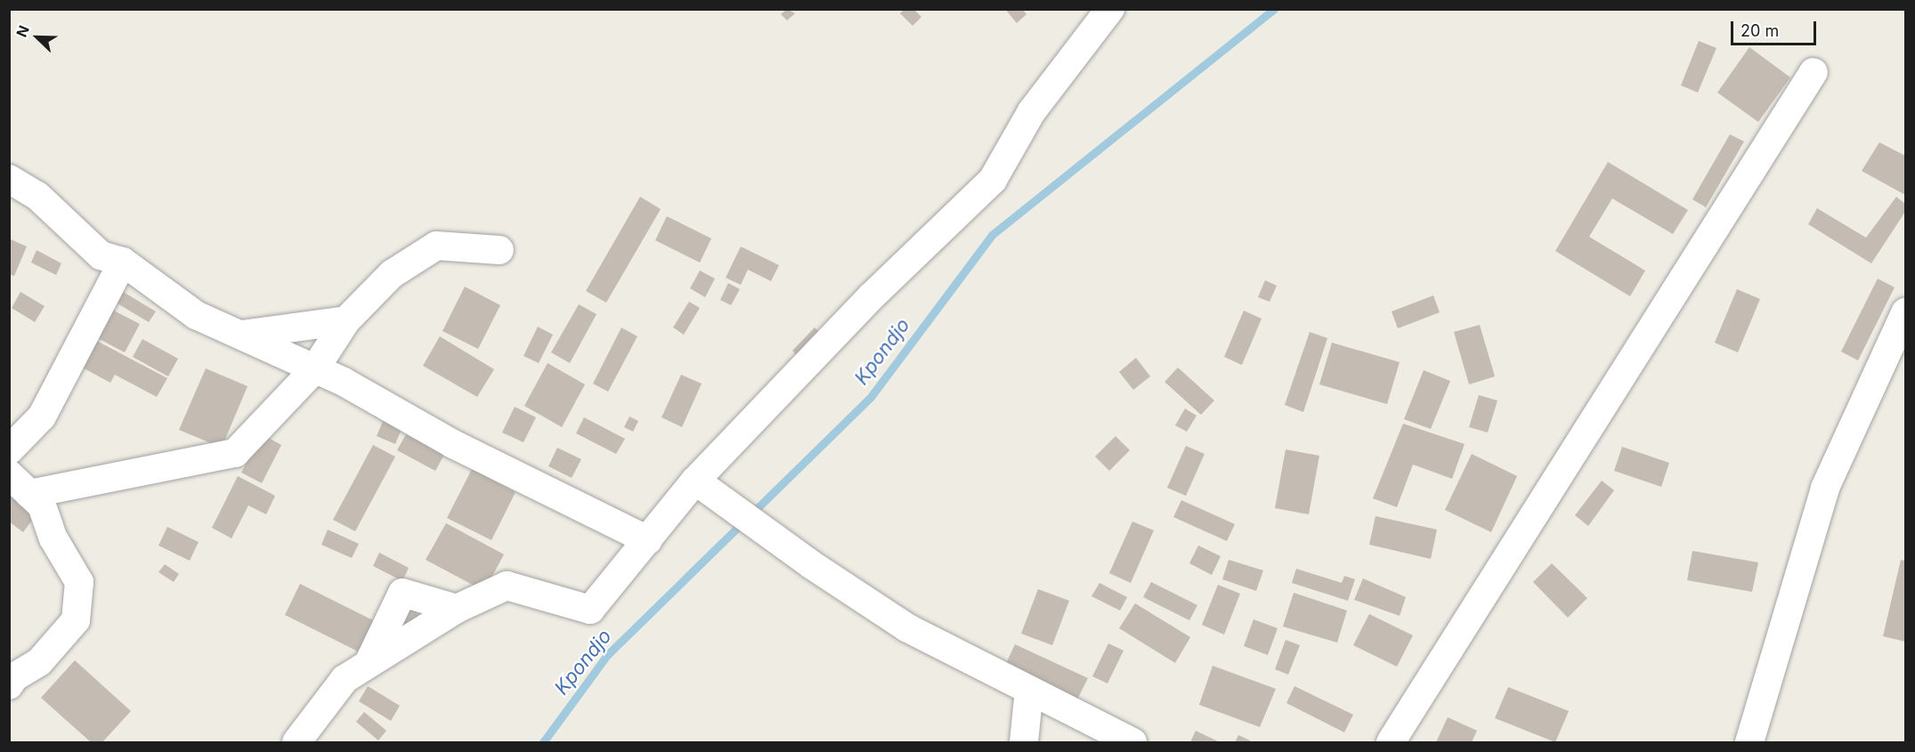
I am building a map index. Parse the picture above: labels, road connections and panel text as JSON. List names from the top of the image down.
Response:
{
  "water": ["Kpondjo"],
  "scale_bar": "20 m",
  "north": "top left"
}
